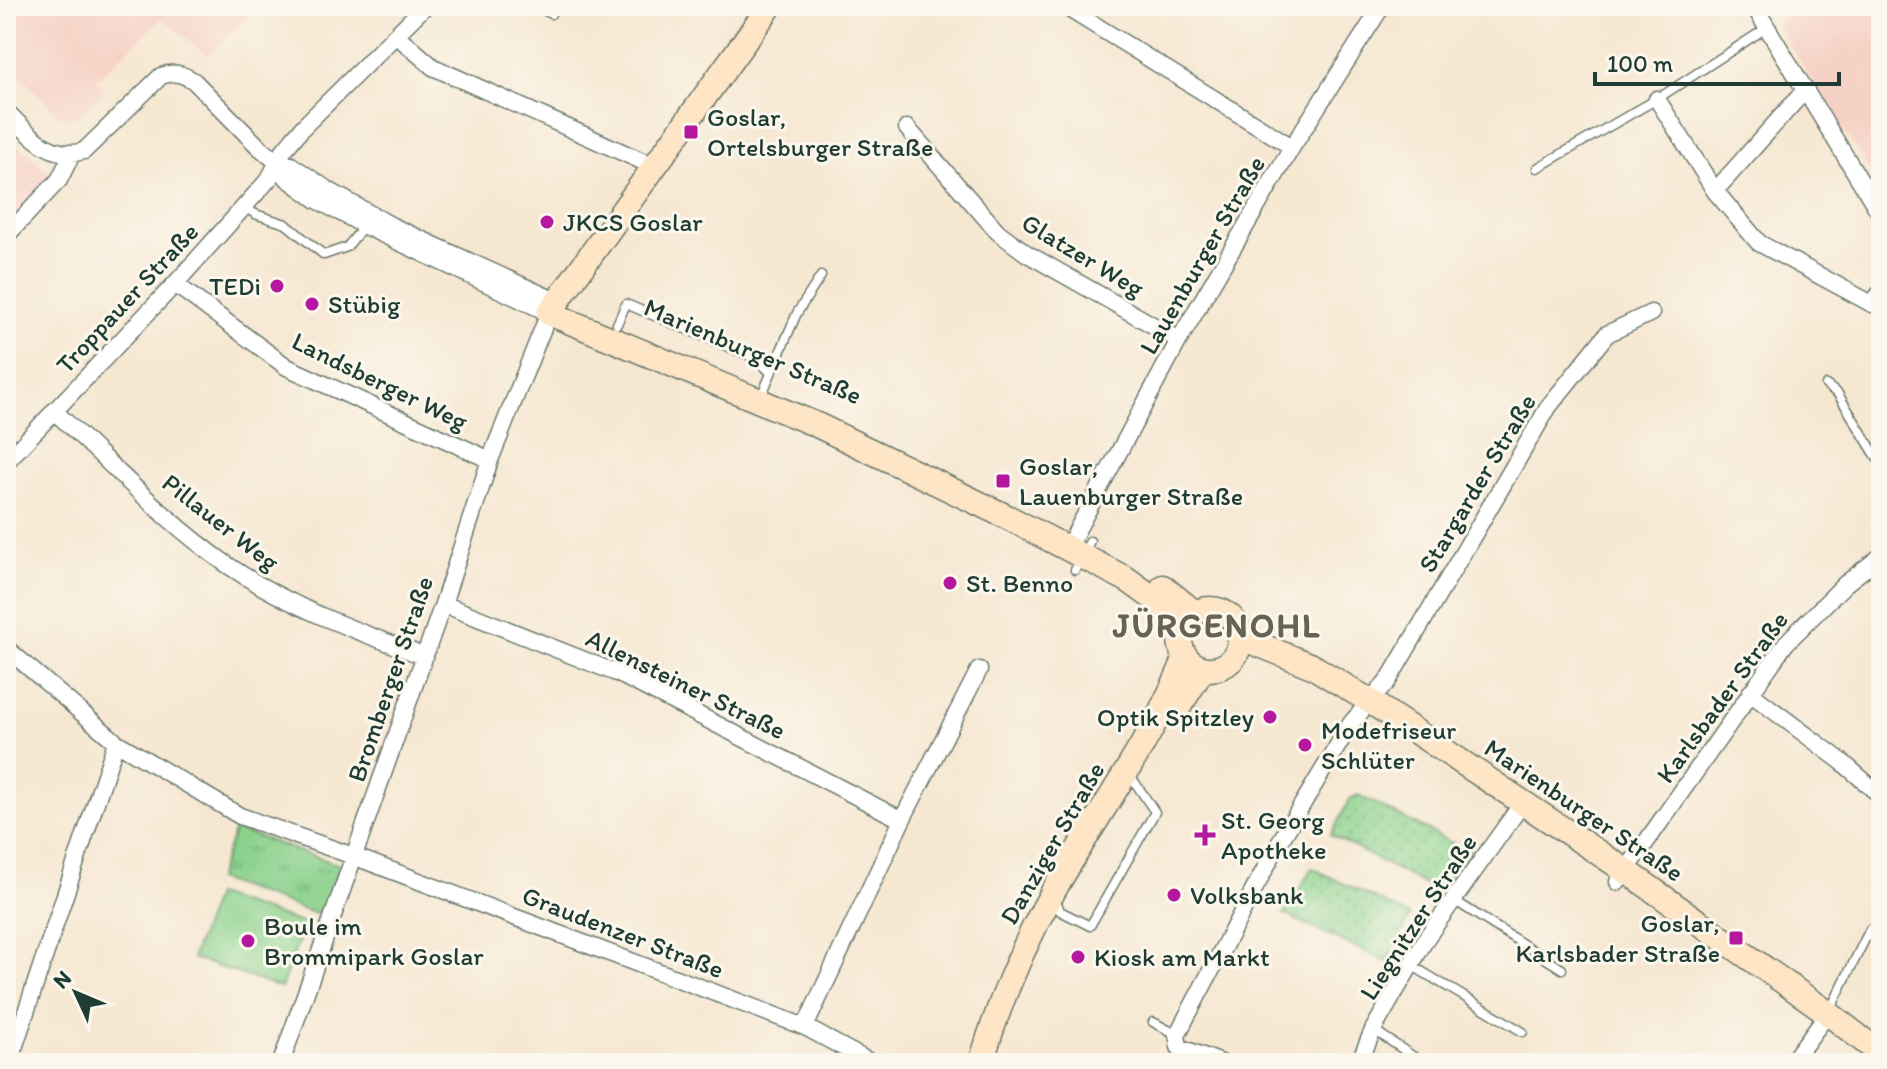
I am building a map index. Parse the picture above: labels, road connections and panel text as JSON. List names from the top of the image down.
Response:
{
  "streets": {
    "street": [
      "Glatzer Weg",
      "Lauenburger Straße",
      "Troppauer Straße",
      "Marienburger Straße",
      "Landsberger Weg",
      "Stargarder Straße",
      "Pillauer Weg",
      "Bromberger Straße",
      "Allensteiner Straße",
      "Karlsbader Straße",
      "Danziger Straße",
      "Liegnitzer Straße",
      "Graudenzer Straße"
    ]
  },
  "crossings": [
    ["Glatzer Weg", "Lauenburger Straße"],
    ["Lauenburger Straße", "Marienburger Straße"],
    ["Troppauer Straße", "Marienburger Straße"],
    ["Troppauer Straße", "Landsberger Weg"],
    ["Troppauer Straße", "Pillauer Weg"],
    ["Marienburger Straße", "Stargarder Straße"],
    ["Marienburger Straße", "Bromberger Straße"],
    ["Marienburger Straße", "Karlsbader Straße"],
    ["Marienburger Straße", "Danziger Straße"],
    ["Marienburger Straße", "Liegnitzer Straße"],
    ["Landsberger Weg", "Bromberger Straße"],
    ["Pillauer Weg", "Bromberger Straße"],
    ["Bromberger Straße", "Allensteiner Straße"],
    ["Bromberger Straße", "Graudenzer Straße"]
  ],
  "districts": ["JÜRGENOHL"],
  "places": {
    "transit": ["Goslar, Ortelsburger Straße", "Goslar, Lauenburger Straße", "Goslar, Karlsbader Straße"],
    "other": [
      "JKCS Goslar",
      "TEDi",
      "Stübig",
      "St. Benno",
      "Optik Spitzley",
      "Modefriseur Schlüter",
      "Volksbank",
      "Boule im Brommipark Goslar",
      "Kiosk am Markt"
    ],
    "health": ["St. Georg Apotheke"]
  },
  "scale_bar": "100 m",
  "north": "top left"
}
